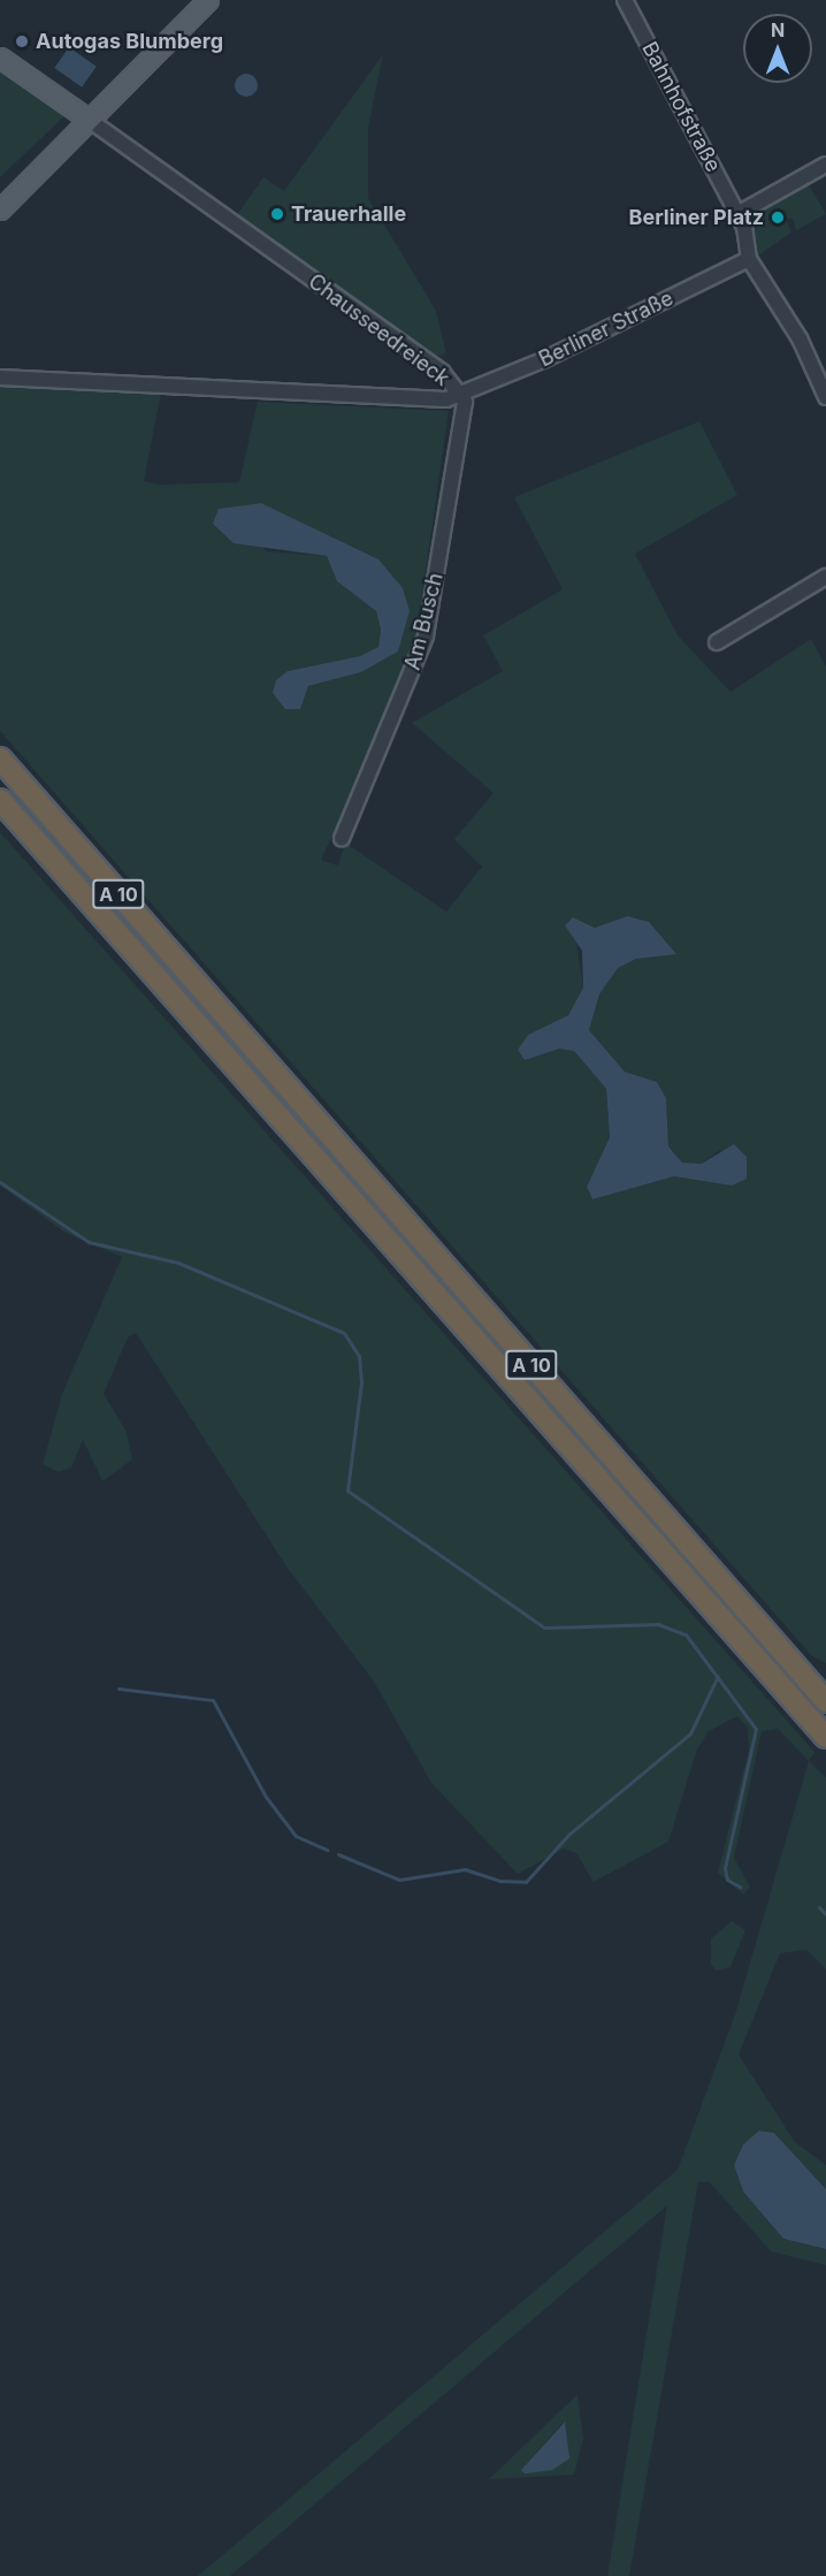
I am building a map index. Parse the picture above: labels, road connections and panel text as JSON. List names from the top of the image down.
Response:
{
  "streets": {
    "highway": ["A 10"],
    "street": [
      "Bahnhofstraße",
      "Berliner Straße",
      "Chausseedreieck",
      "Am Busch"
    ]
  },
  "crossings": [
    ["Bahnhofstraße", "Berliner Straße"],
    ["Berliner Straße", "Chausseedreieck"],
    ["Berliner Straße", "Am Busch"],
    ["Chausseedreieck", "Am Busch"]
  ],
  "places": ["Autogas Blumberg", "Trauerhalle", "Berliner Platz"],
  "north": "top"
}
